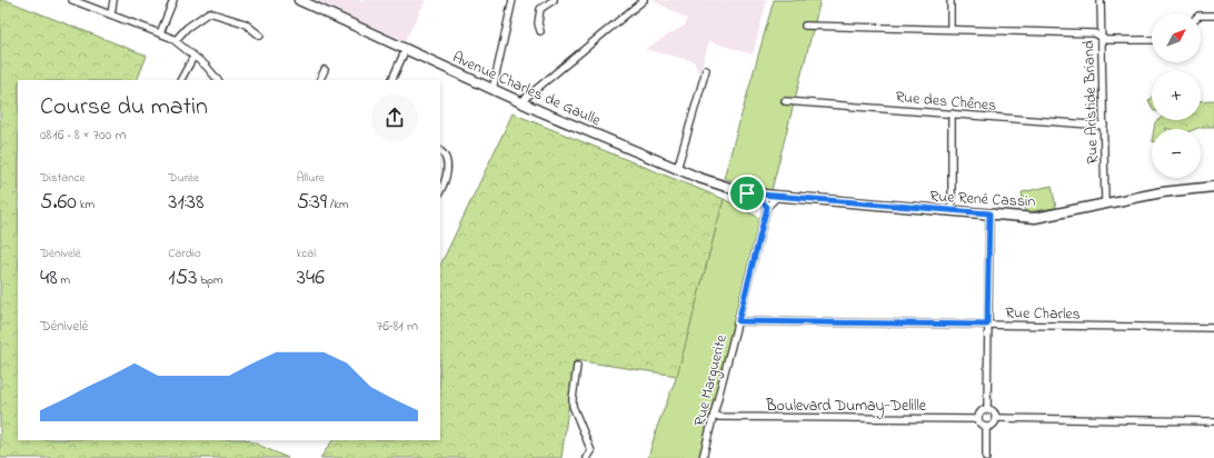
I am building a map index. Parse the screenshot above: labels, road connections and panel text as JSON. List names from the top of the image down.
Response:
{
  "streets": {
    "main road": ["Avenue Charles de Gaulle", "Rue René Cassin"],
    "street": [
      "Rue des Chênes",
      "Rue Aristide Briand",
      "Rue Charles",
      "Rue Marguerite",
      "Boulevard Dumay-Delille"
    ]
  },
  "crossings": [
    ["Avenue Charles de Gaulle", "Rue René Cassin"],
    ["Rue des Chênes", "Rue Aristide Briand"],
    ["Rue Aristide Briand", "Rue René Cassin"],
    ["Rue René Cassin", "Rue Marguerite"],
    ["Rue Charles", "Rue Marguerite"],
    ["Rue Marguerite", "Boulevard Dumay-Delille"]
  ],
  "north": "top right",
  "page": {
    "map_buttons": ["+", "−"],
    "heading": ["Course du matin", "08:16 · 8 × 700 m"],
    "stats": [
      ["Distance", "5.60 km"],
      ["Durée", "31:38"],
      ["Allure", "5:39 /km"],
      ["Dénivelé", "48 m"],
      ["Cardio", "153 bpm"],
      ["kcal", "346"]
    ],
    "chart": ["Dénivelé", "76–81 m"]
  }
}
